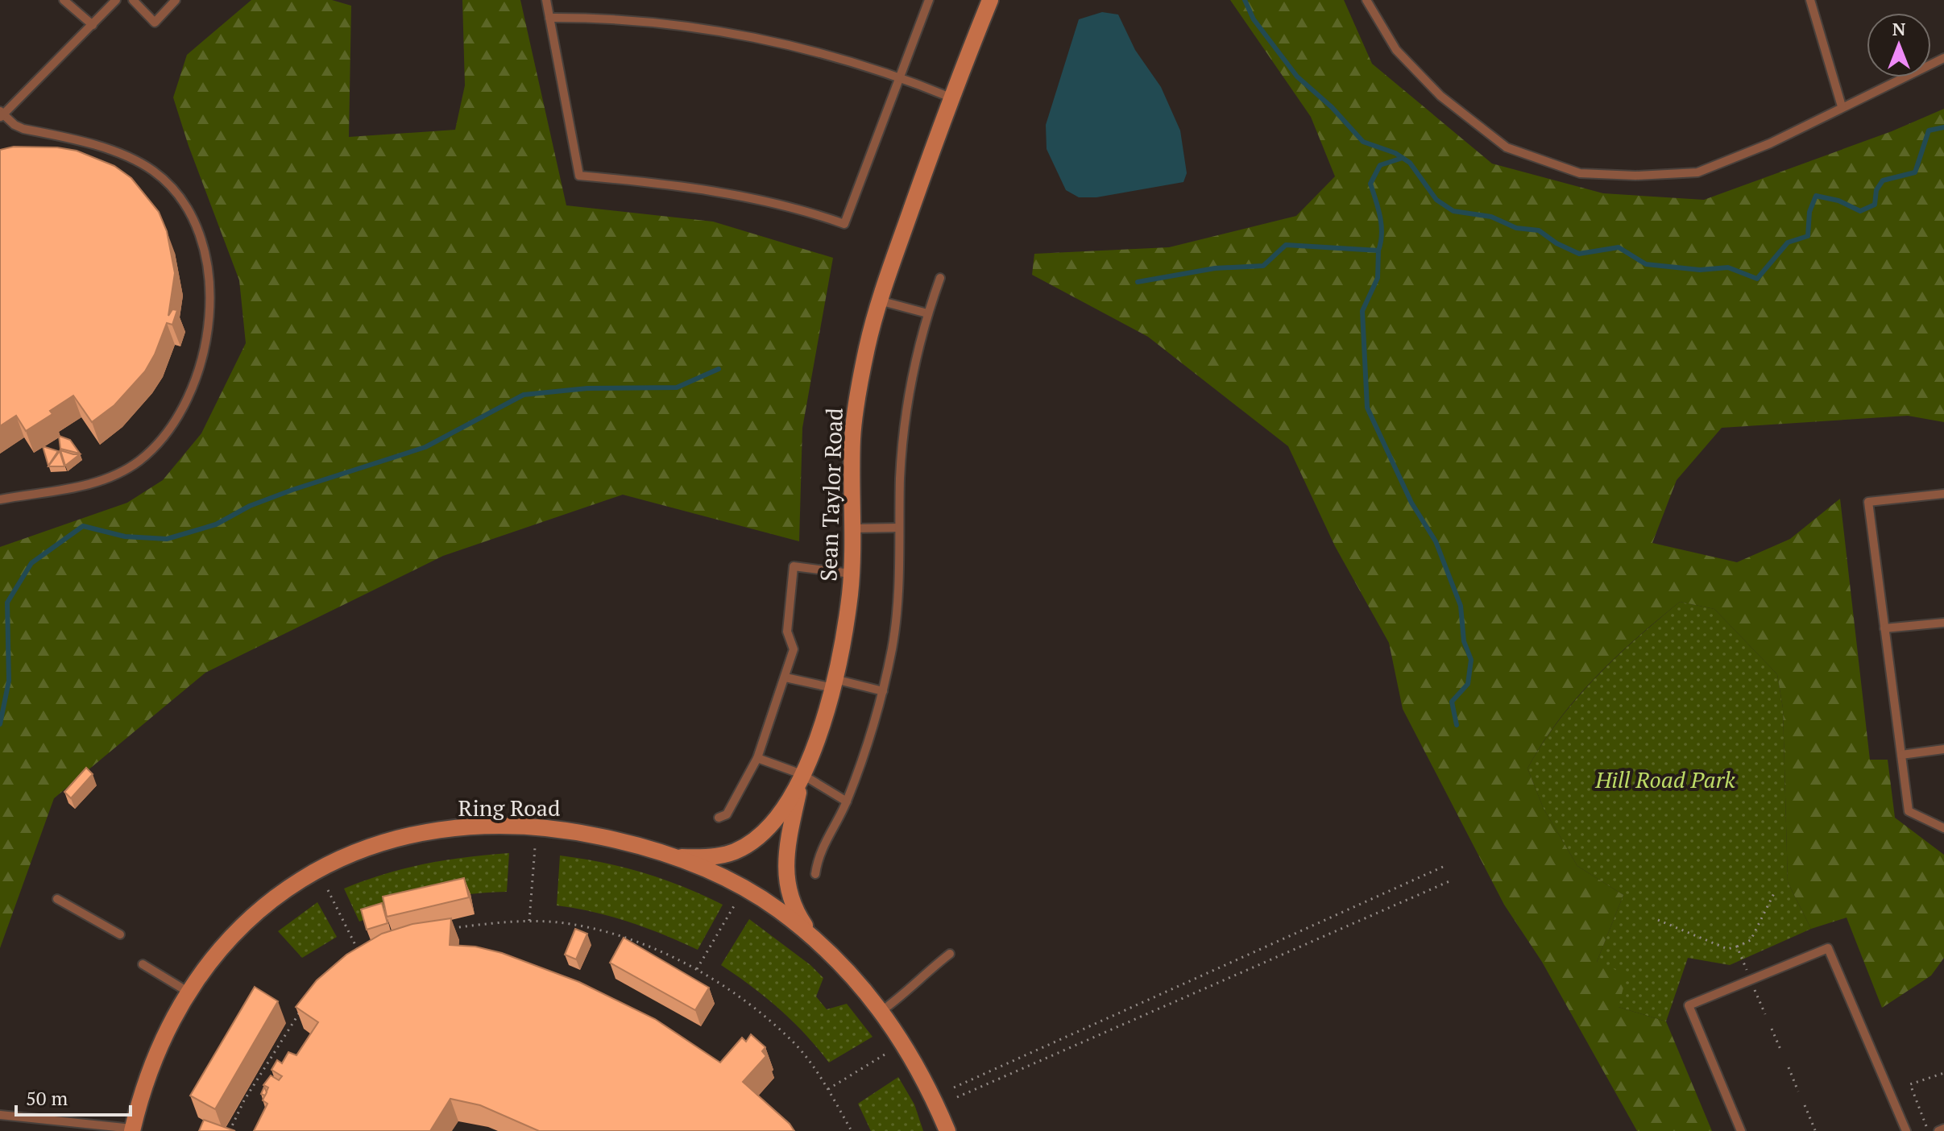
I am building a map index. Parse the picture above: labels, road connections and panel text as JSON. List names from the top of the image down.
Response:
{
  "streets": {
    "main road": ["Sean Taylor Road", "Ring Road"]
  },
  "crossings": [
    ["Sean Taylor Road", "Ring Road"]
  ],
  "parks": ["Hill Road Park"],
  "scale_bar": "50 m",
  "north": "top"
}
